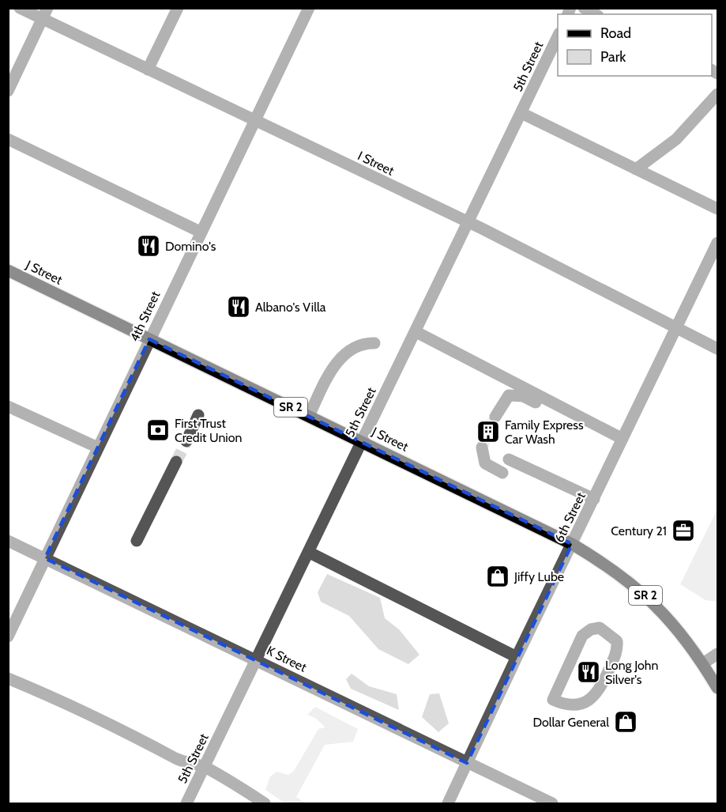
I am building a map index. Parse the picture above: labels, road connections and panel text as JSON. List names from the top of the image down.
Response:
{
  "streets": {
    "main road": ["J Street", "SR 2"],
    "street": [
      "5th Street",
      "I Street",
      "4th Street",
      "6th Street",
      "K Street"
    ]
  },
  "crossings": [
    ["5th Street", "I Street"],
    ["5th Street", "J Street"],
    ["5th Street", "K Street"],
    ["I Street", "4th Street"],
    ["I Street", "6th Street"],
    ["J Street", "4th Street"],
    ["J Street", "6th Street"],
    ["4th Street", "K Street"],
    ["6th Street", "K Street"]
  ],
  "places": {
    "restaurant": ["Domino's", "Albano's Villa", "Long John Silver's"],
    "bank": ["First Trust Credit Union"],
    "building": ["Family Express Car Wash"],
    "office": ["Century 21"],
    "shop": ["Jiffy Lube", "Dollar General"]
  },
  "legend": ["Road", "Park"]
}
